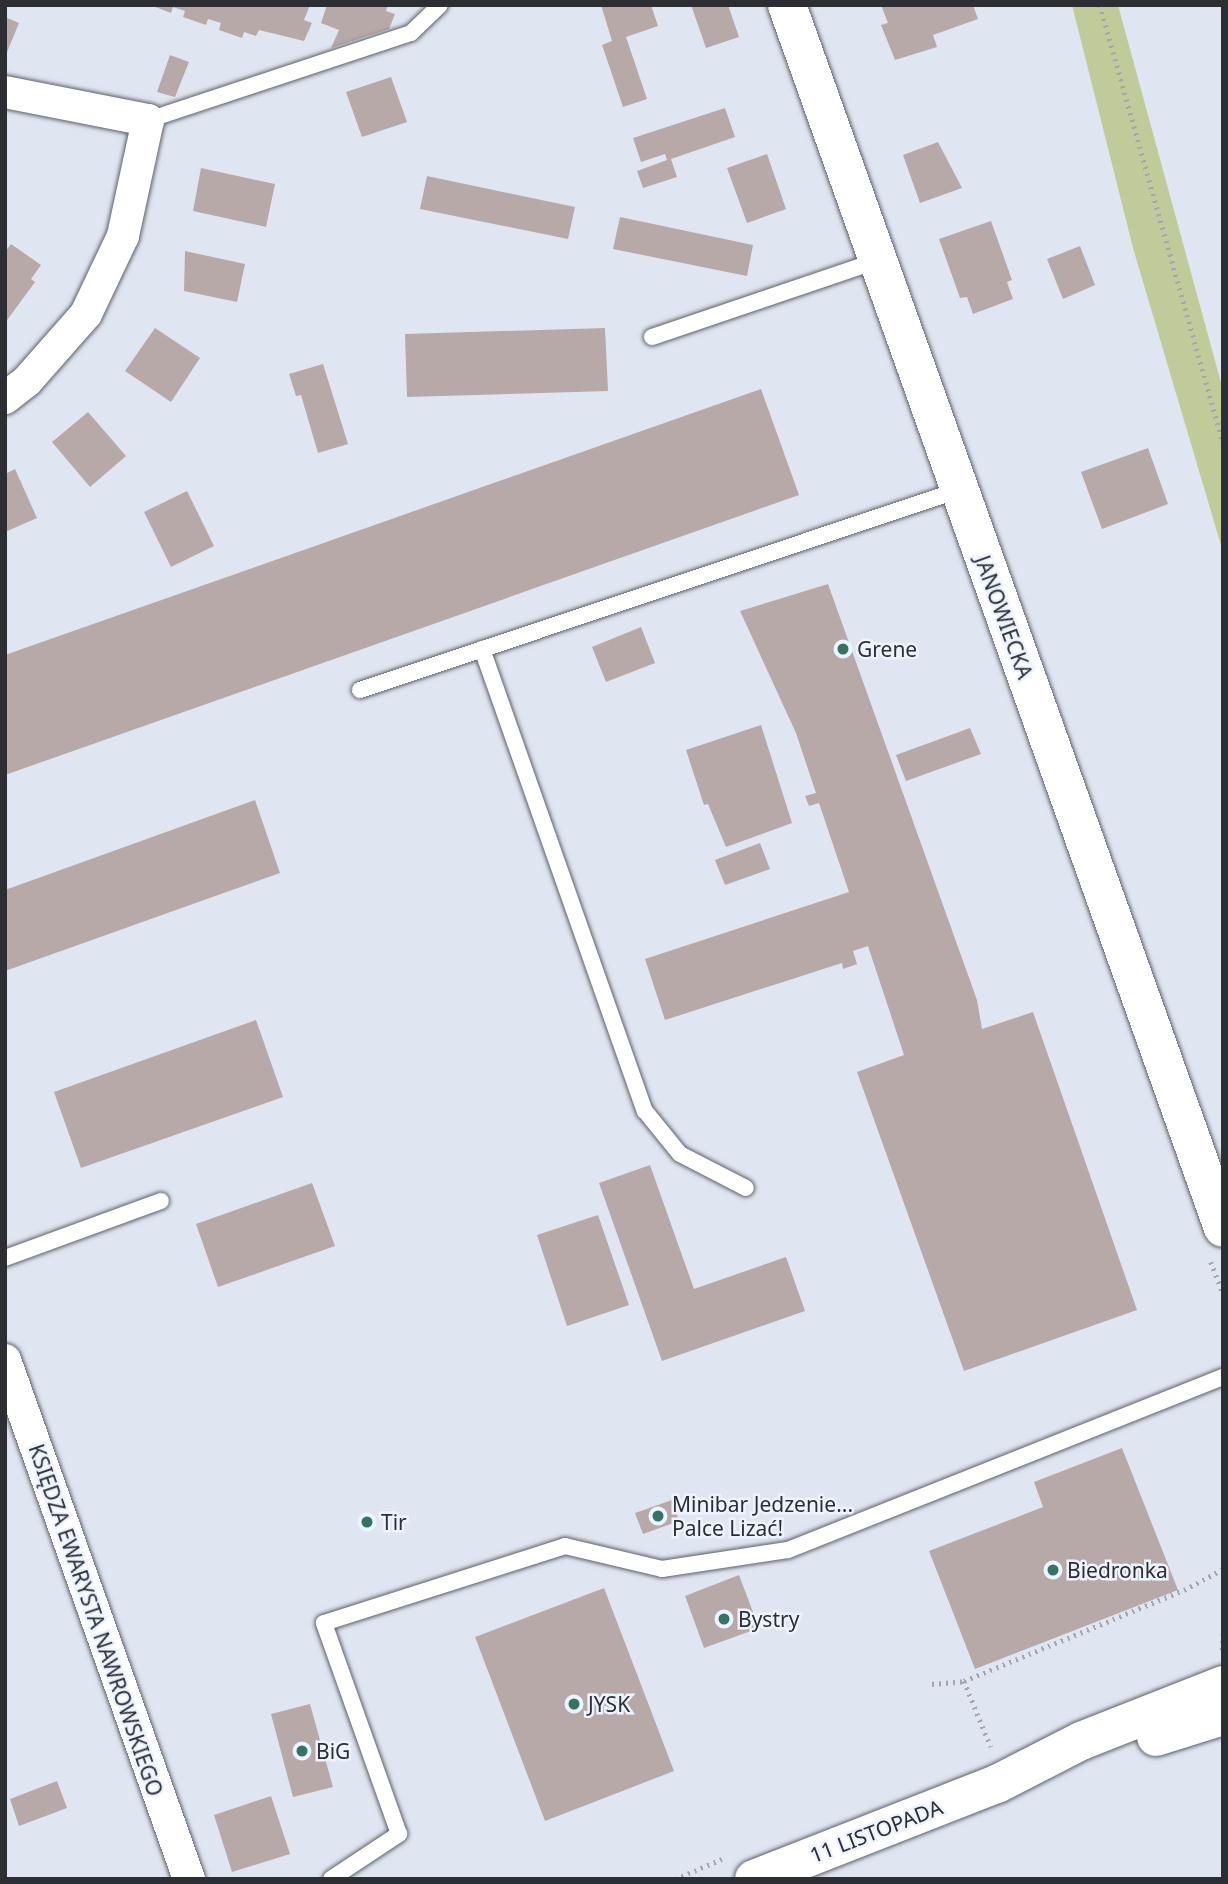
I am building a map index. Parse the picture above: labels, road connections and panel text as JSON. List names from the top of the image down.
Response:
{
  "streets": {
    "street": ["JANOWIECKA", "KSIĘDZA EWARYSTA NAWROWSKIEGO", "11 LISTOPADA"]
  },
  "places": [
    "Grene",
    "Minibar Jedzenie... Palce Lizać!",
    "Tir",
    "Biedronka",
    "Bystry",
    "JYSK",
    "BiG"
  ]
}
